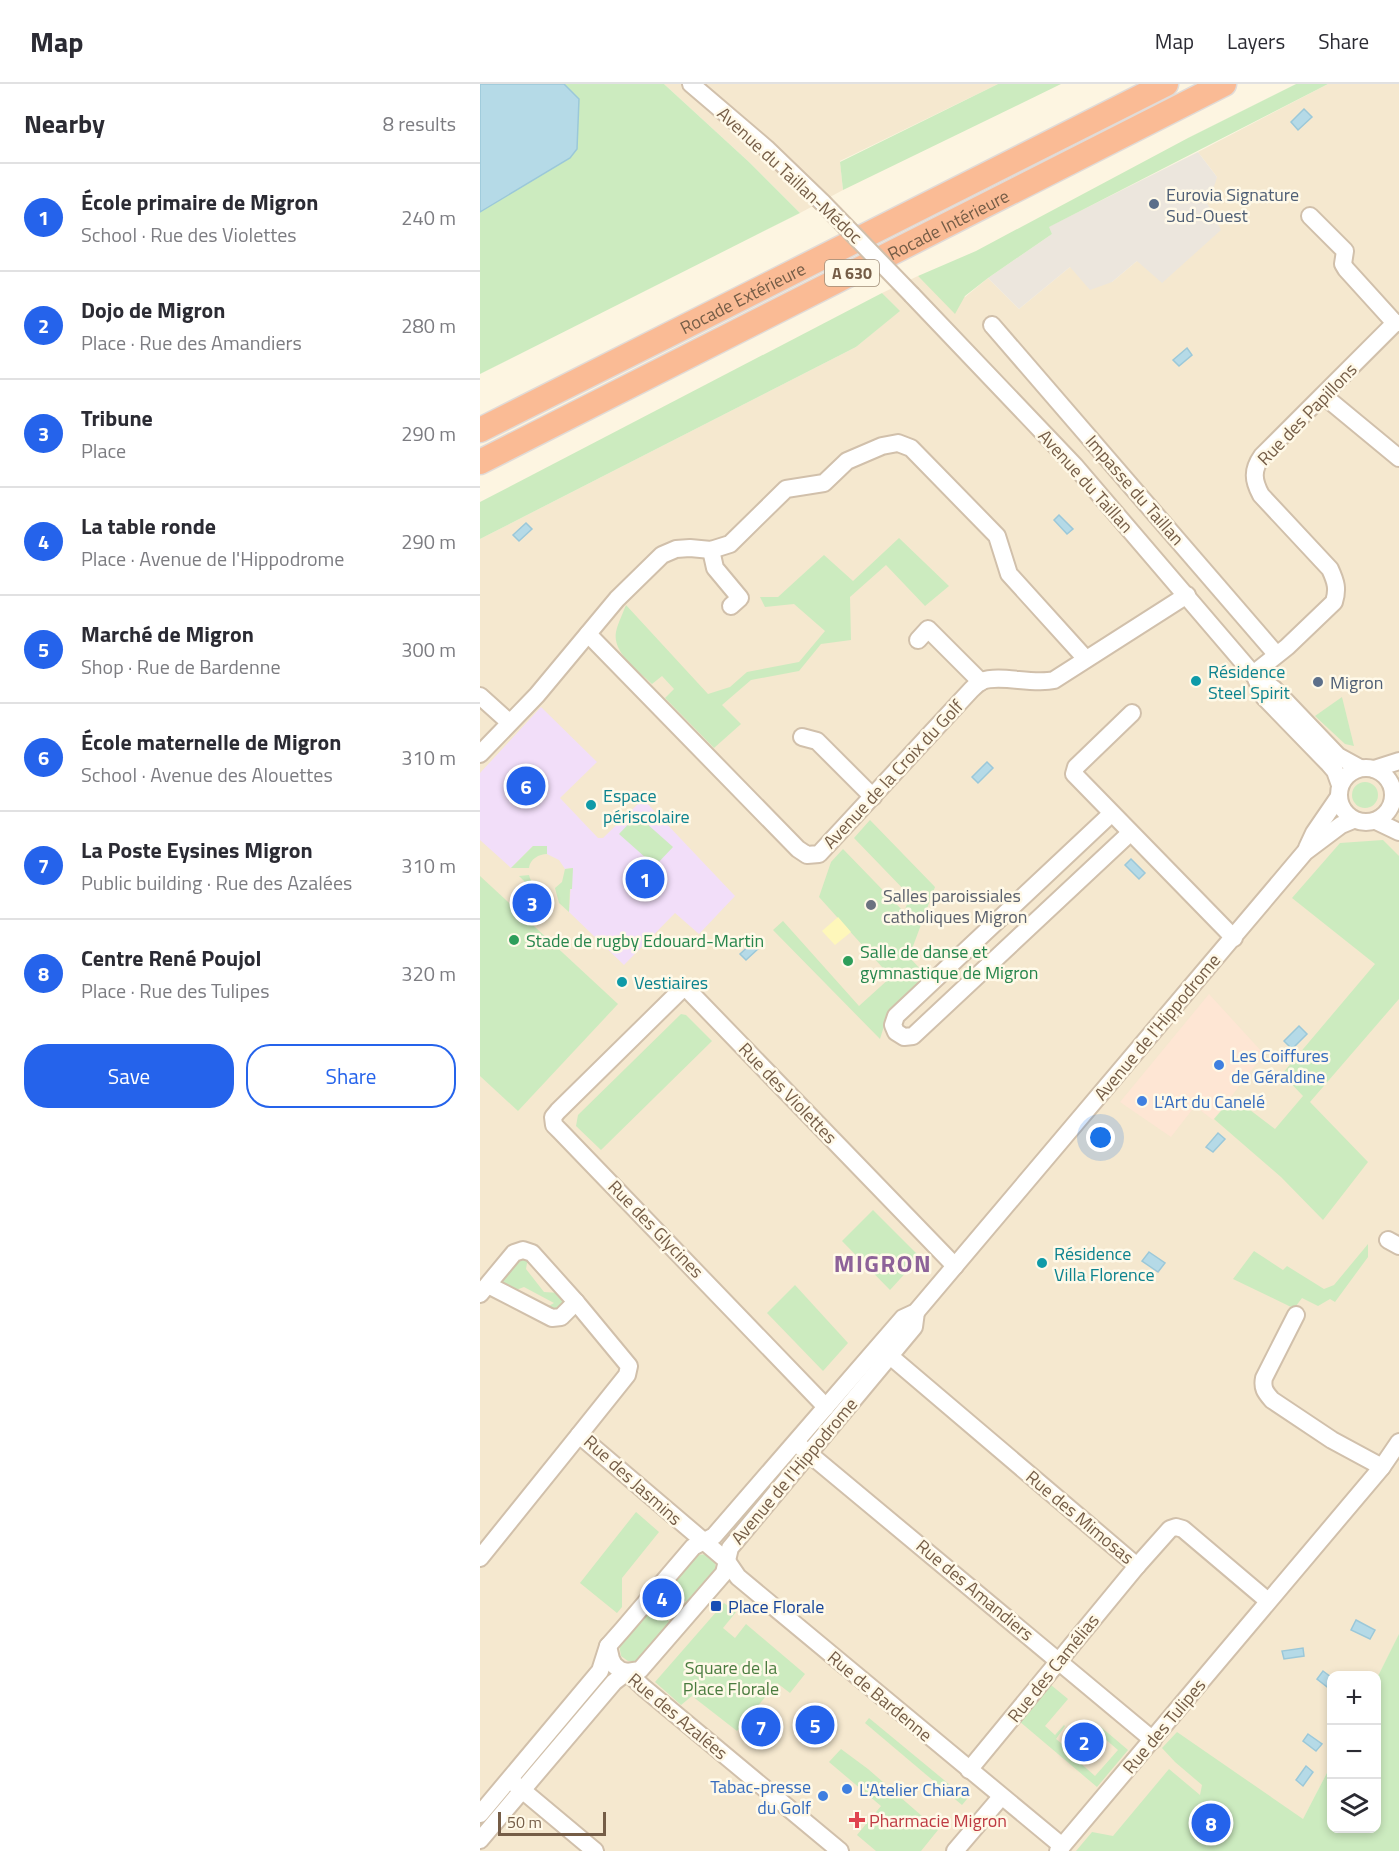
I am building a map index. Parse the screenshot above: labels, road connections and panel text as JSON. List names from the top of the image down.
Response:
{
  "streets": {
    "highway": ["Rocade Intérieure", "A 630", "Rocade Extérieure"],
    "street": [
      "Avenue du Taillan-Médoc",
      "Rue des Papillons",
      "Avenue du Taillan",
      "Impasse du Taillan",
      "Avenue de la Croix du Golf",
      "Avenue de l'Hippodrome",
      "Rue des Violettes",
      "Rue des Glycines",
      "Rue des Jasmins",
      "Rue des Mimosas",
      "Rue des Amandiers",
      "Rue des Camélias",
      "Rue de Bardenne",
      "Rue des Azalées",
      "Rue des Tulipes"
    ]
  },
  "crossings": [
    ["Avenue du Taillan-Médoc", "Avenue du Taillan"],
    ["Rue des Papillons", "Avenue du Taillan"],
    ["Rue des Papillons", "Impasse du Taillan"],
    ["Avenue du Taillan", "Avenue de l'Hippodrome"],
    ["Avenue de l'Hippodrome", "Rue des Violettes"],
    ["Avenue de l'Hippodrome", "Rue des Glycines"],
    ["Avenue de l'Hippodrome", "Rue des Jasmins"],
    ["Avenue de l'Hippodrome", "Rue des Mimosas"],
    ["Avenue de l'Hippodrome", "Rue des Amandiers"],
    ["Avenue de l'Hippodrome", "Rue de Bardenne"],
    ["Avenue de l'Hippodrome", "Rue des Azalées"],
    ["Rue des Violettes", "Rue des Glycines"],
    ["Rue des Jasmins", "Rue de Bardenne"],
    ["Rue des Mimosas", "Rue des Camélias"],
    ["Rue des Mimosas", "Rue des Tulipes"],
    ["Rue des Amandiers", "Rue des Camélias"],
    ["Rue des Amandiers", "Rue des Tulipes"],
    ["Rue des Camélias", "Rue de Bardenne"],
    ["Rue de Bardenne", "Rue des Tulipes"]
  ],
  "districts": ["MIGRON"],
  "parks": ["Square de la Place Florale"],
  "places": {
    "other": [
      "Eurovia Signature Sud-Ouest",
      "Résidence Steel Spirit",
      "Migron",
      "Espace périscolaire",
      "Salles paroissiales catholiques Migron",
      "Stade de rugby Edouard-Martin",
      "Salle de danse et gymnastique de Migron",
      "Vestiaires",
      "Les Coiffures de Géraldine",
      "L'Art du Canelé",
      "Résidence Villa Florence",
      "L'Atelier Chiara",
      "Tabac-presse du Golf"
    ],
    "transit": ["Place Florale"],
    "health": ["Pharmacie Migron"]
  },
  "scale_bar": "50 m",
  "page": {
    "header": "Map",
    "nav": ["Map", "Layers", "Share"],
    "heading": ["Nearby", "8 results"],
    "list": [
      {
        "mark": "1",
        "name": "École primaire de Migron",
        "note": "School · Rue des Violettes",
        "value": "240 m"
      },
      {
        "mark": "2",
        "name": "Dojo de Migron",
        "note": "Place · Rue des Amandiers",
        "value": "280 m"
      },
      {
        "mark": "3",
        "name": "Tribune",
        "note": "Place",
        "value": "290 m"
      },
      {
        "mark": "4",
        "name": "La table ronde",
        "note": "Place · Avenue de l'Hippodrome",
        "value": "290 m"
      },
      {
        "mark": "5",
        "name": "Marché de Migron",
        "note": "Shop · Rue de Bardenne",
        "value": "300 m"
      },
      {
        "mark": "6",
        "name": "École maternelle de Migron",
        "note": "School · Avenue des Alouettes",
        "value": "310 m"
      },
      {
        "mark": "7",
        "name": "La Poste Eysines Migron",
        "note": "Public building · Rue des Azalées",
        "value": "310 m"
      },
      {
        "mark": "8",
        "name": "Centre René Poujol",
        "note": "Place · Rue des Tulipes",
        "value": "320 m"
      }
    ],
    "pins": [
      "6",
      "1",
      "3",
      "4",
      "5",
      "7",
      "2",
      "8"
    ],
    "buttons": ["Save", "Share"],
    "map_buttons": ["+", "−"],
    "scale": "50 m"
  }
}
